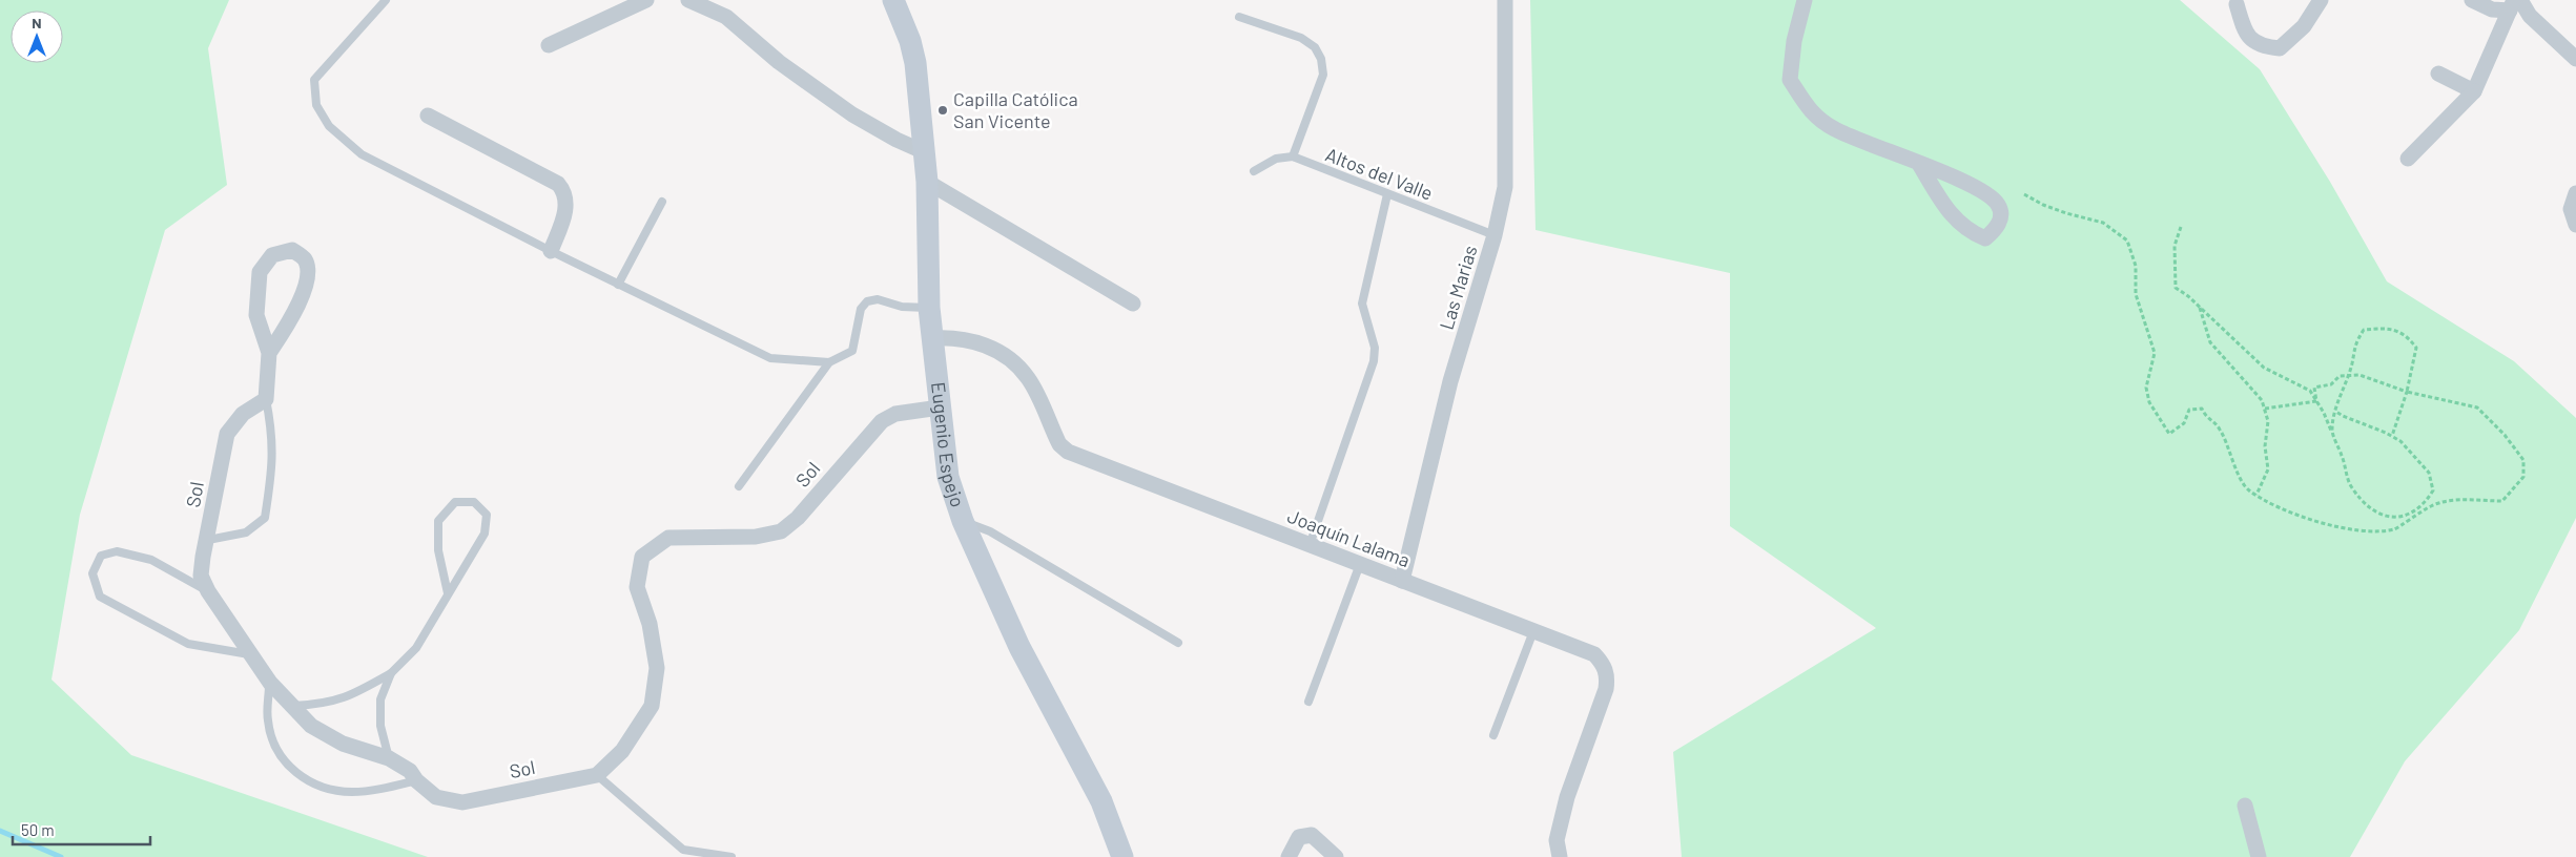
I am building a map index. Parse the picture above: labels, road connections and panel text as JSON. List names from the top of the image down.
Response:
{
  "streets": {
    "street": [
      "Las Marias",
      "Eugenio Espejo",
      "Sol",
      "Joaquín Lalama"
    ],
    "lane": ["Altos del Valle"]
  },
  "crossings": [
    ["Altos del Valle", "Las Marias"],
    ["Las Marias", "Joaquín Lalama"],
    ["Eugenio Espejo", "Sol"],
    ["Eugenio Espejo", "Joaquín Lalama"]
  ],
  "places": ["Capilla Católica San Vicente"],
  "scale_bar": "50 m",
  "north": "top"
}
